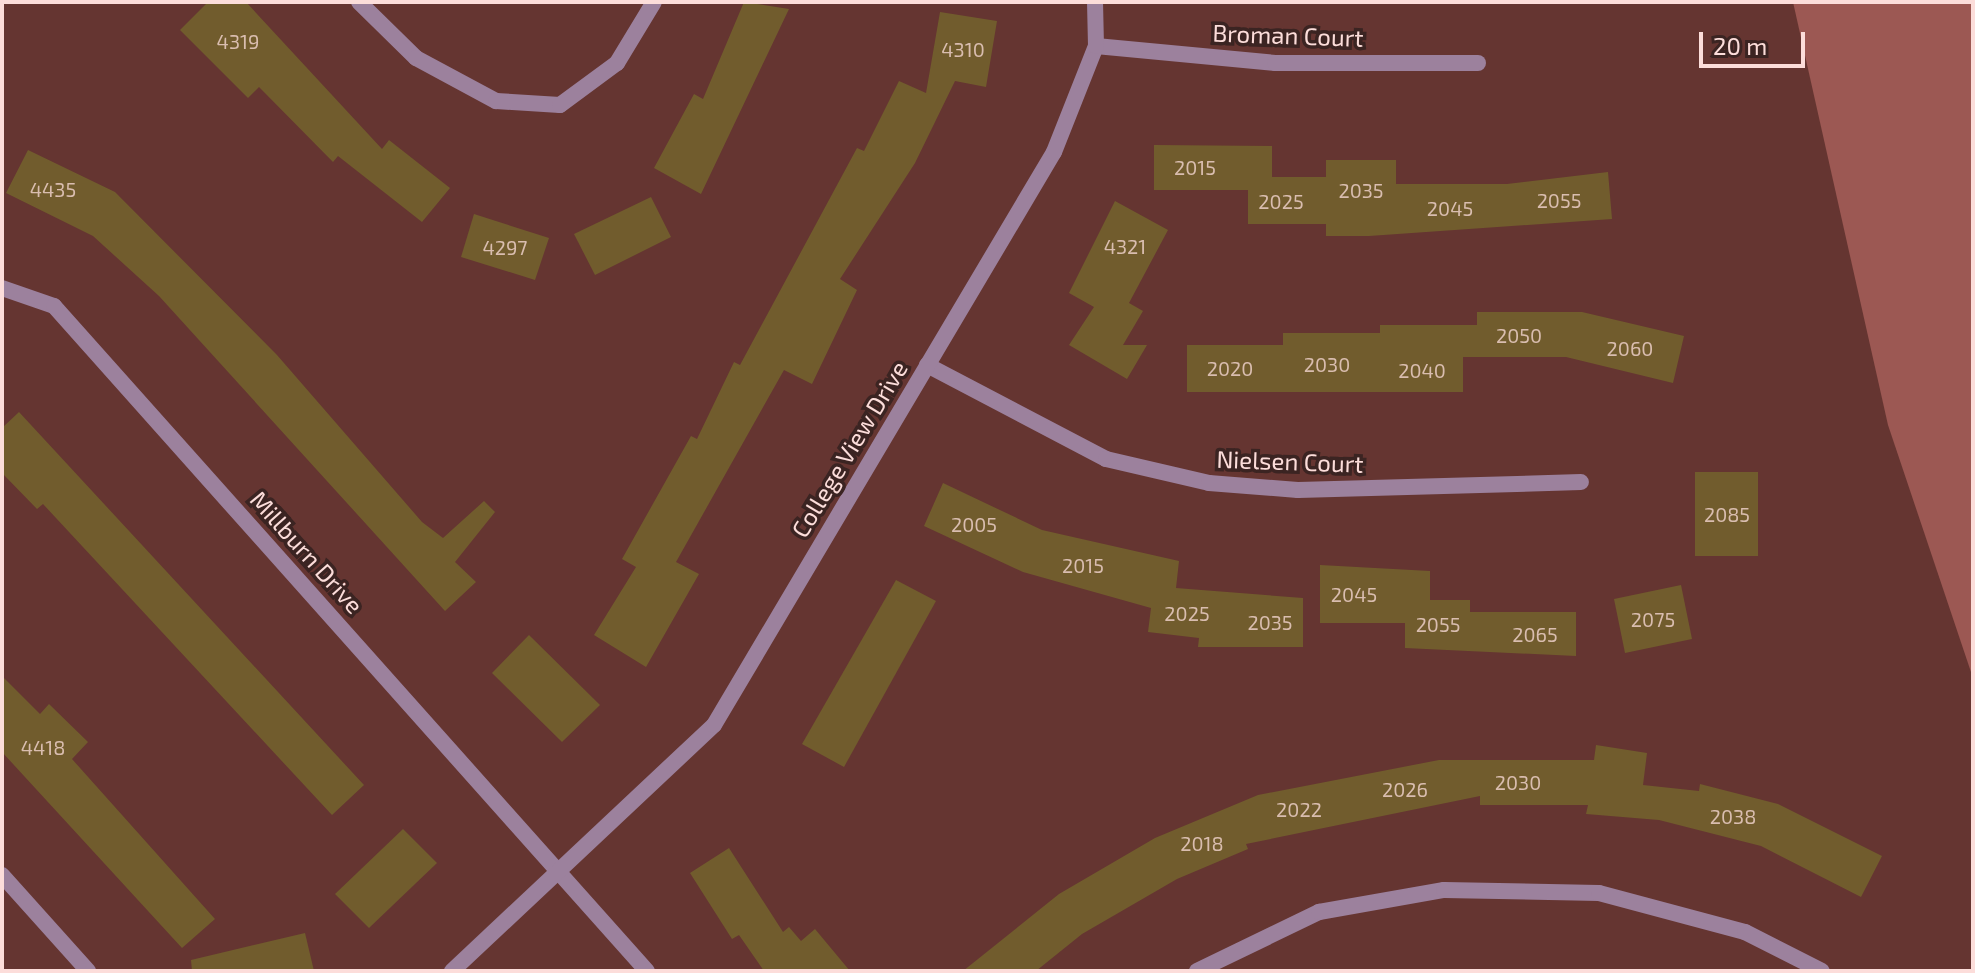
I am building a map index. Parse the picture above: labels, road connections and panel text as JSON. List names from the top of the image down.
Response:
{
  "streets": {
    "street": [
      "Broman Court",
      "College View Drive",
      "Nielsen Court",
      "Millburn Drive"
    ]
  },
  "crossings": [
    ["Broman Court", "College View Drive"],
    ["College View Drive", "Nielsen Court"],
    ["College View Drive", "Millburn Drive"]
  ],
  "house_numbers": [
    "4319",
    "4310",
    "2015",
    "4435",
    "2035",
    "2055",
    "2025",
    "2045",
    "4321",
    "4297",
    "2050",
    "2060",
    "2030",
    "2020",
    "2040",
    "2085",
    "2005",
    "2015",
    "2045",
    "2025",
    "2075",
    "2035",
    "2055",
    "2065",
    "4418",
    "2030",
    "2026",
    "2022",
    "2038",
    "2018"
  ],
  "scale_bar": "20 m"
}
